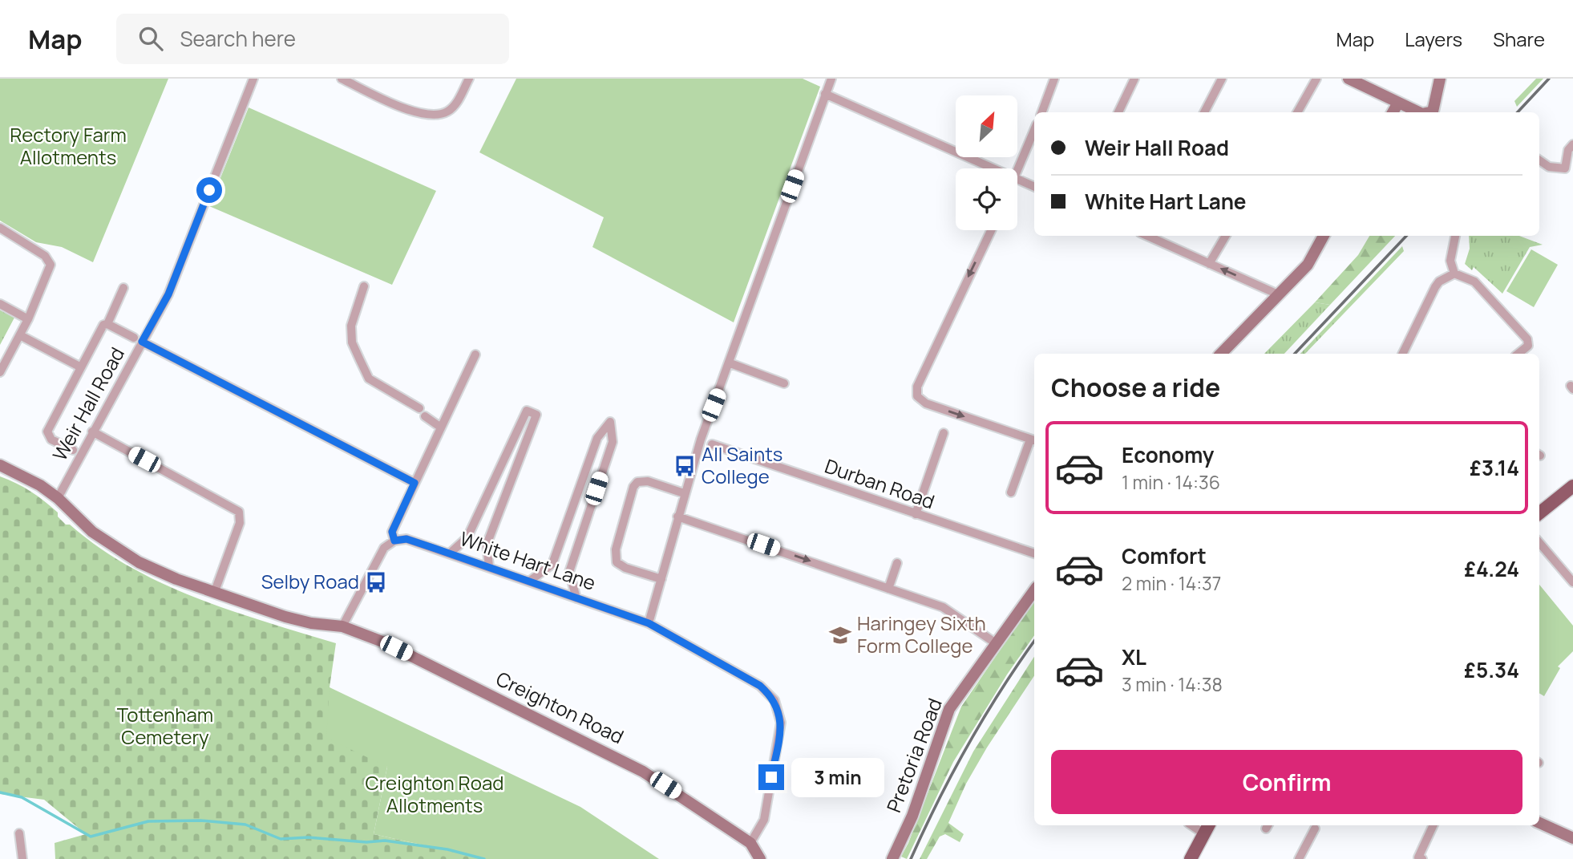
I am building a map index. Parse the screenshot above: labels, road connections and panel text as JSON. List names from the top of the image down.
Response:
{
  "streets": {
    "street": [
      "Weir Hall Road",
      "Durban Road",
      "White Hart Lane",
      "Creighton Road",
      "Pretoria Road"
    ]
  },
  "crossings": [
    ["White Hart Lane", "Creighton Road"]
  ],
  "parks": ["Rectory Farm Allotments", "Tottenham Cemetery", "Creighton Road Allotments"],
  "places": {
    "bus stop": ["All Saints College", "Selby Road"],
    "school or university": ["Haringey Sixth Form College"]
  },
  "north": "top right",
  "page": {
    "header": "Map",
    "search": "Search here",
    "nav": ["Map", "Layers", "Share"],
    "banner": ["Weir Hall Road", "White Hart Lane"],
    "heading": "Choose a ride",
    "list": [
      {
        "name": "Economy",
        "note": "1 min · 14:36",
        "value": "£3.14"
      },
      {
        "name": "Comfort",
        "note": "2 min · 14:37",
        "value": "£4.24"
      },
      {
        "name": "XL",
        "note": "3 min · 14:38",
        "value": "£5.34"
      }
    ],
    "buttons": "Confirm",
    "bubble": "3 min"
  }
}
